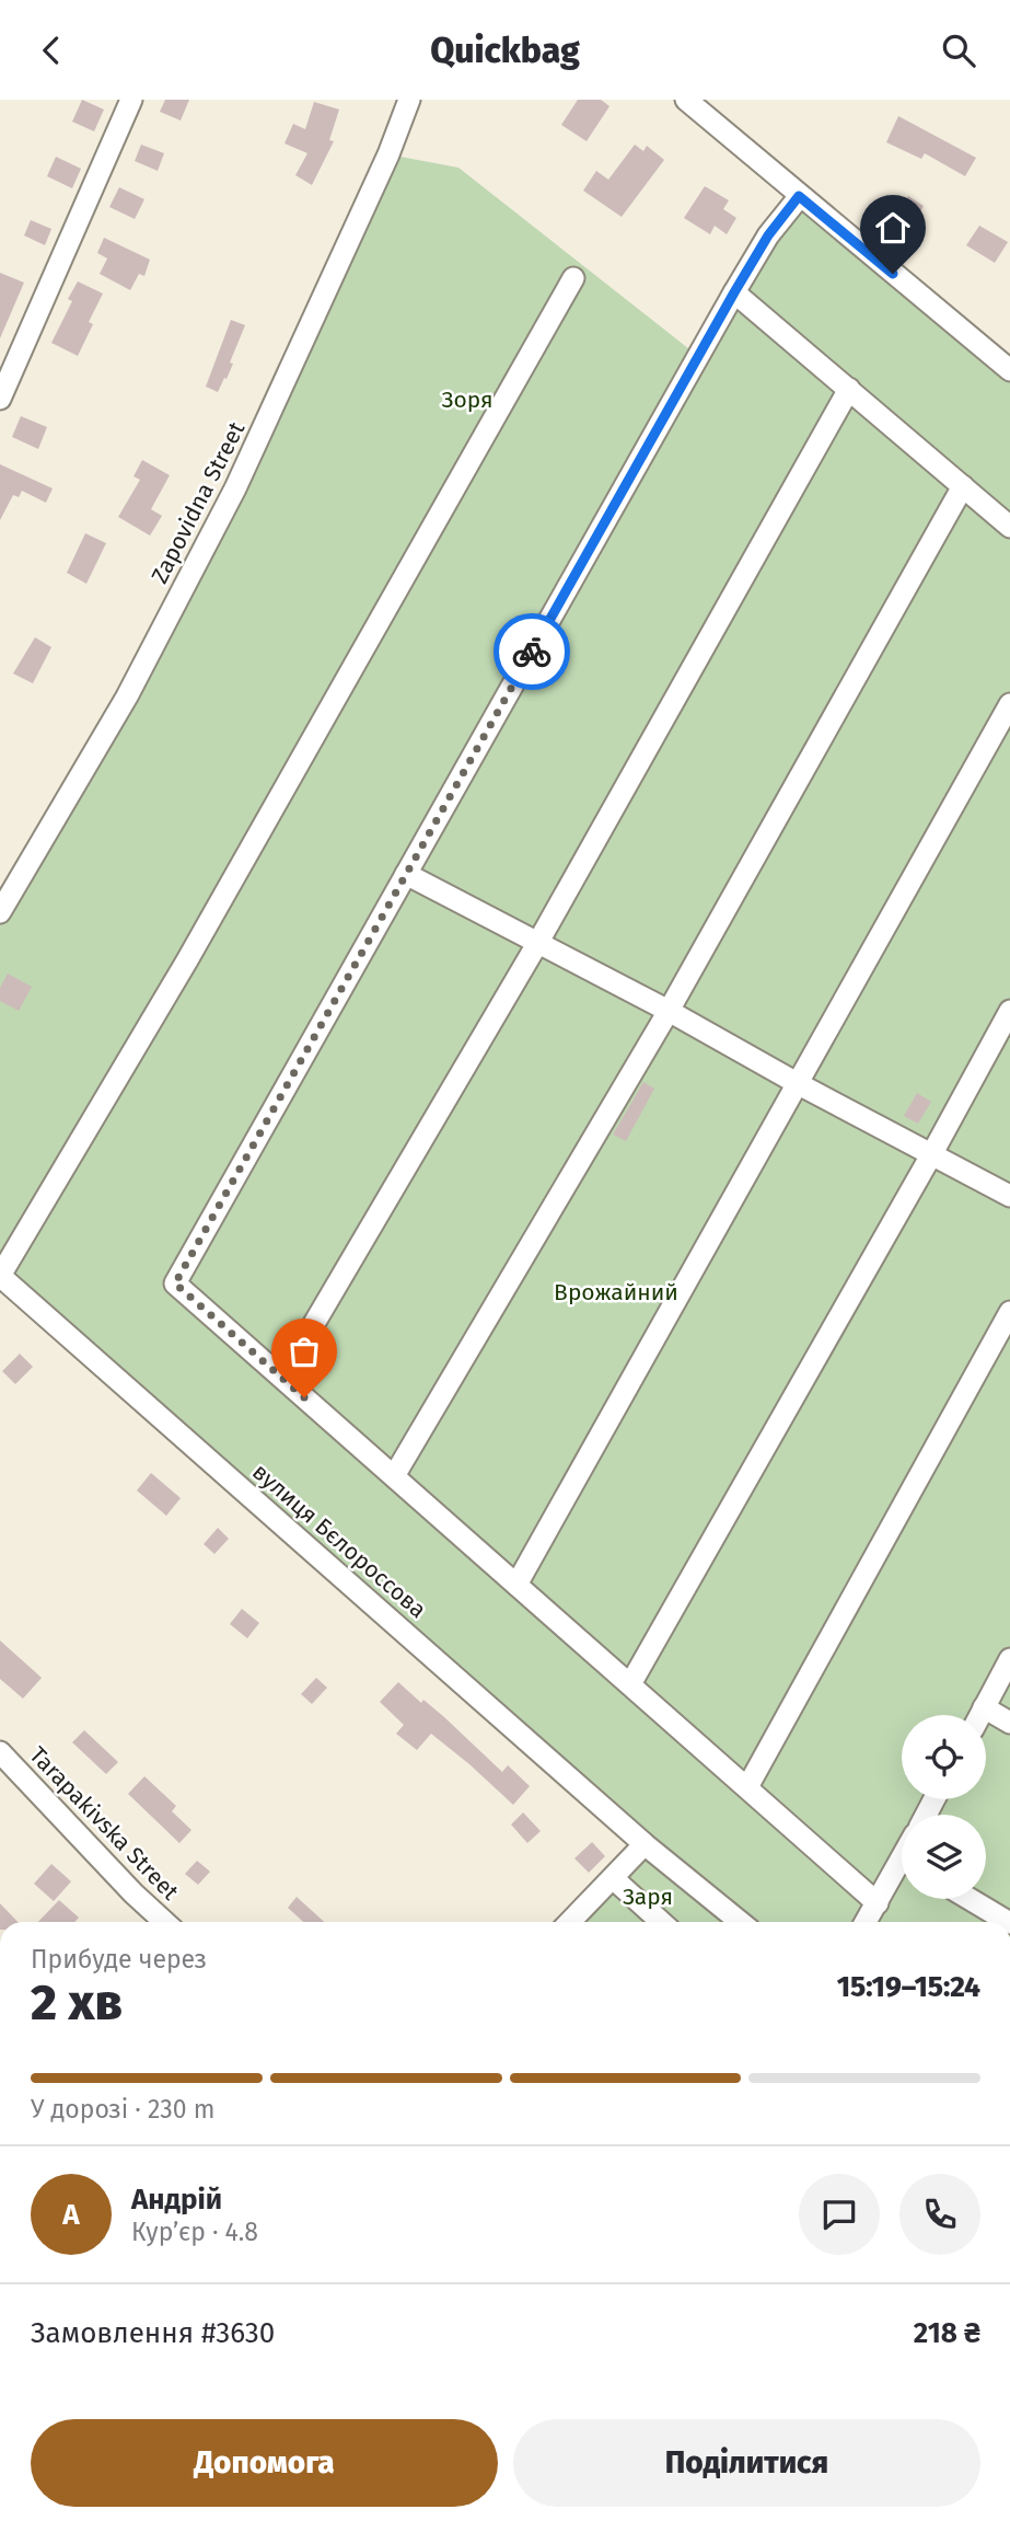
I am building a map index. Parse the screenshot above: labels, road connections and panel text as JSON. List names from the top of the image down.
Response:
{
  "streets": {
    "street": ["Zapovidna Street", "вулиця Бєлороссова", "Tarapakivska Street"]
  },
  "parks": ["Зоря", "Врожайний", "Заря"],
  "page": {
    "header": "Quickbag",
    "heading": ["2 хв", "Прибуде через", "15:19–15:24"],
    "panel": [
      "Андрій",
      "Кур’єр · 4.8",
      "Замовлення #3630",
      "218 ₴"
    ],
    "bar": "У дорозі · 230 m",
    "round": "А",
    "buttons": ["Допомога", "Поділитися"]
  }
}
